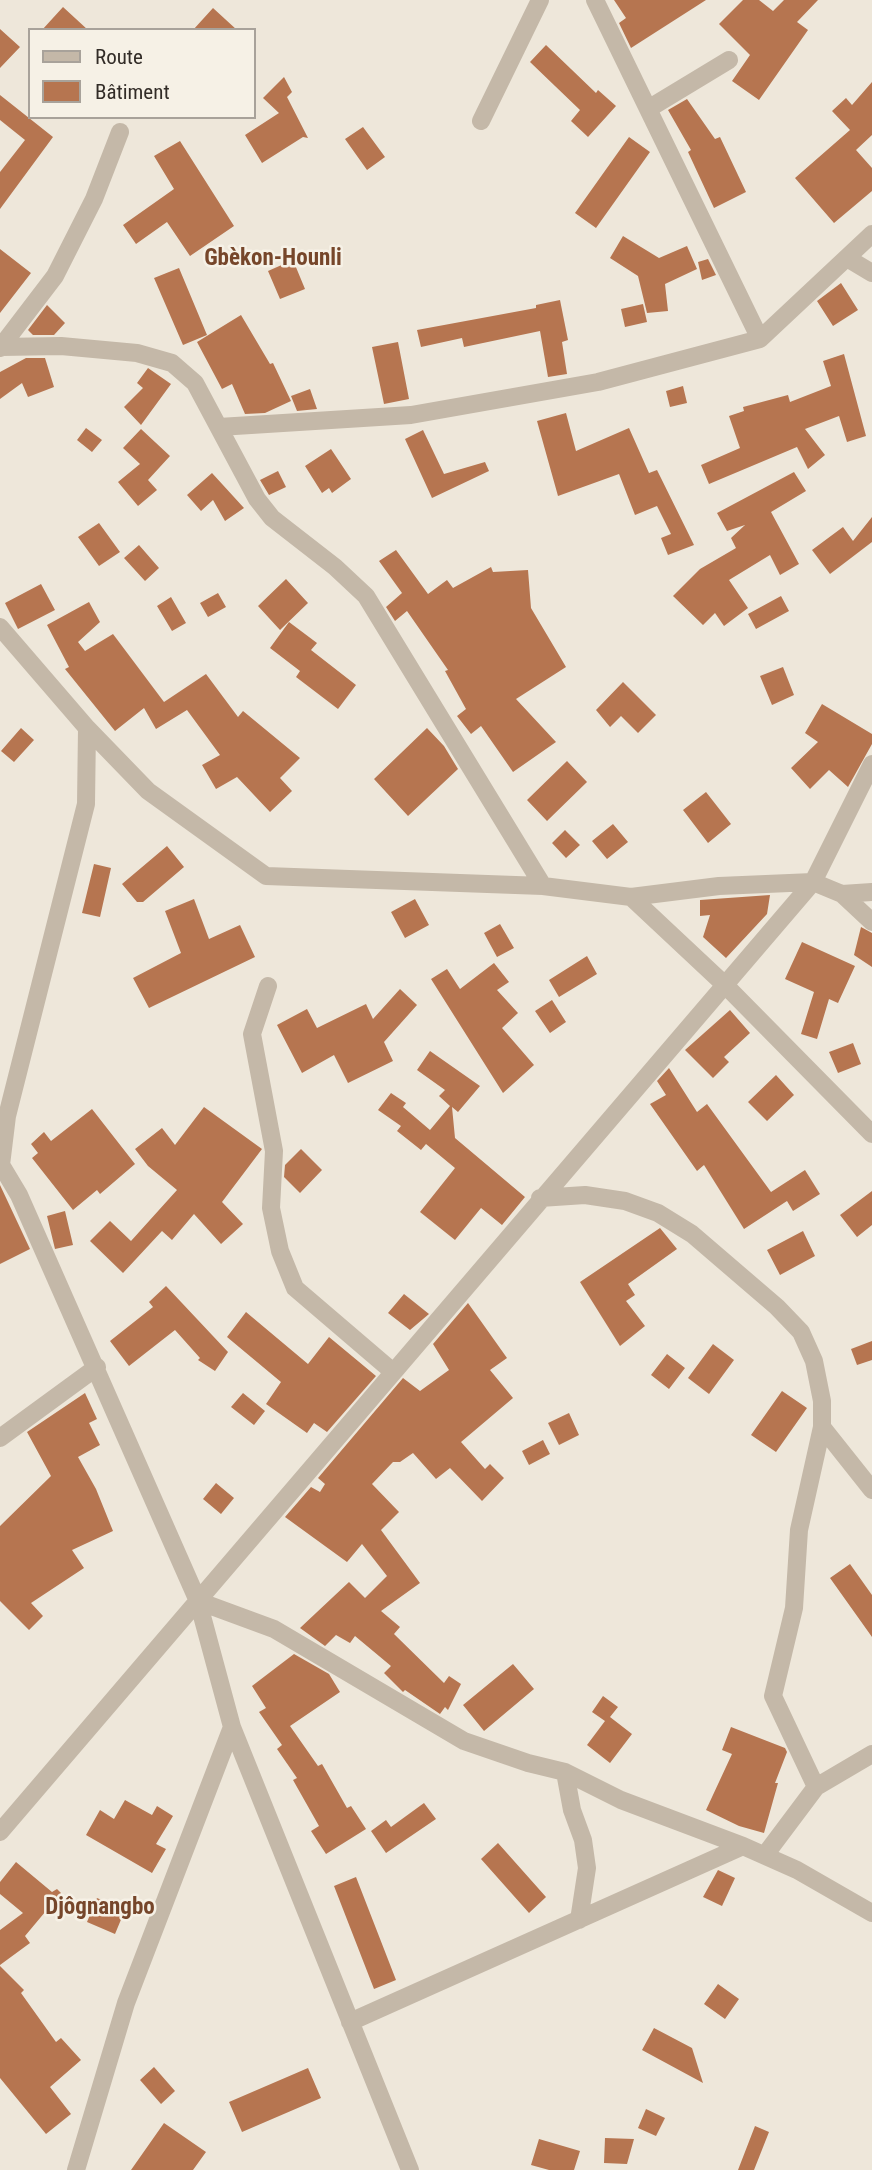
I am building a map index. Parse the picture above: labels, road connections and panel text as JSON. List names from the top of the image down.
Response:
{
  "districts": ["Gbèkon-Hounli", "Djôgnangbo"],
  "legend": ["Route", "Bâtiment"]
}
